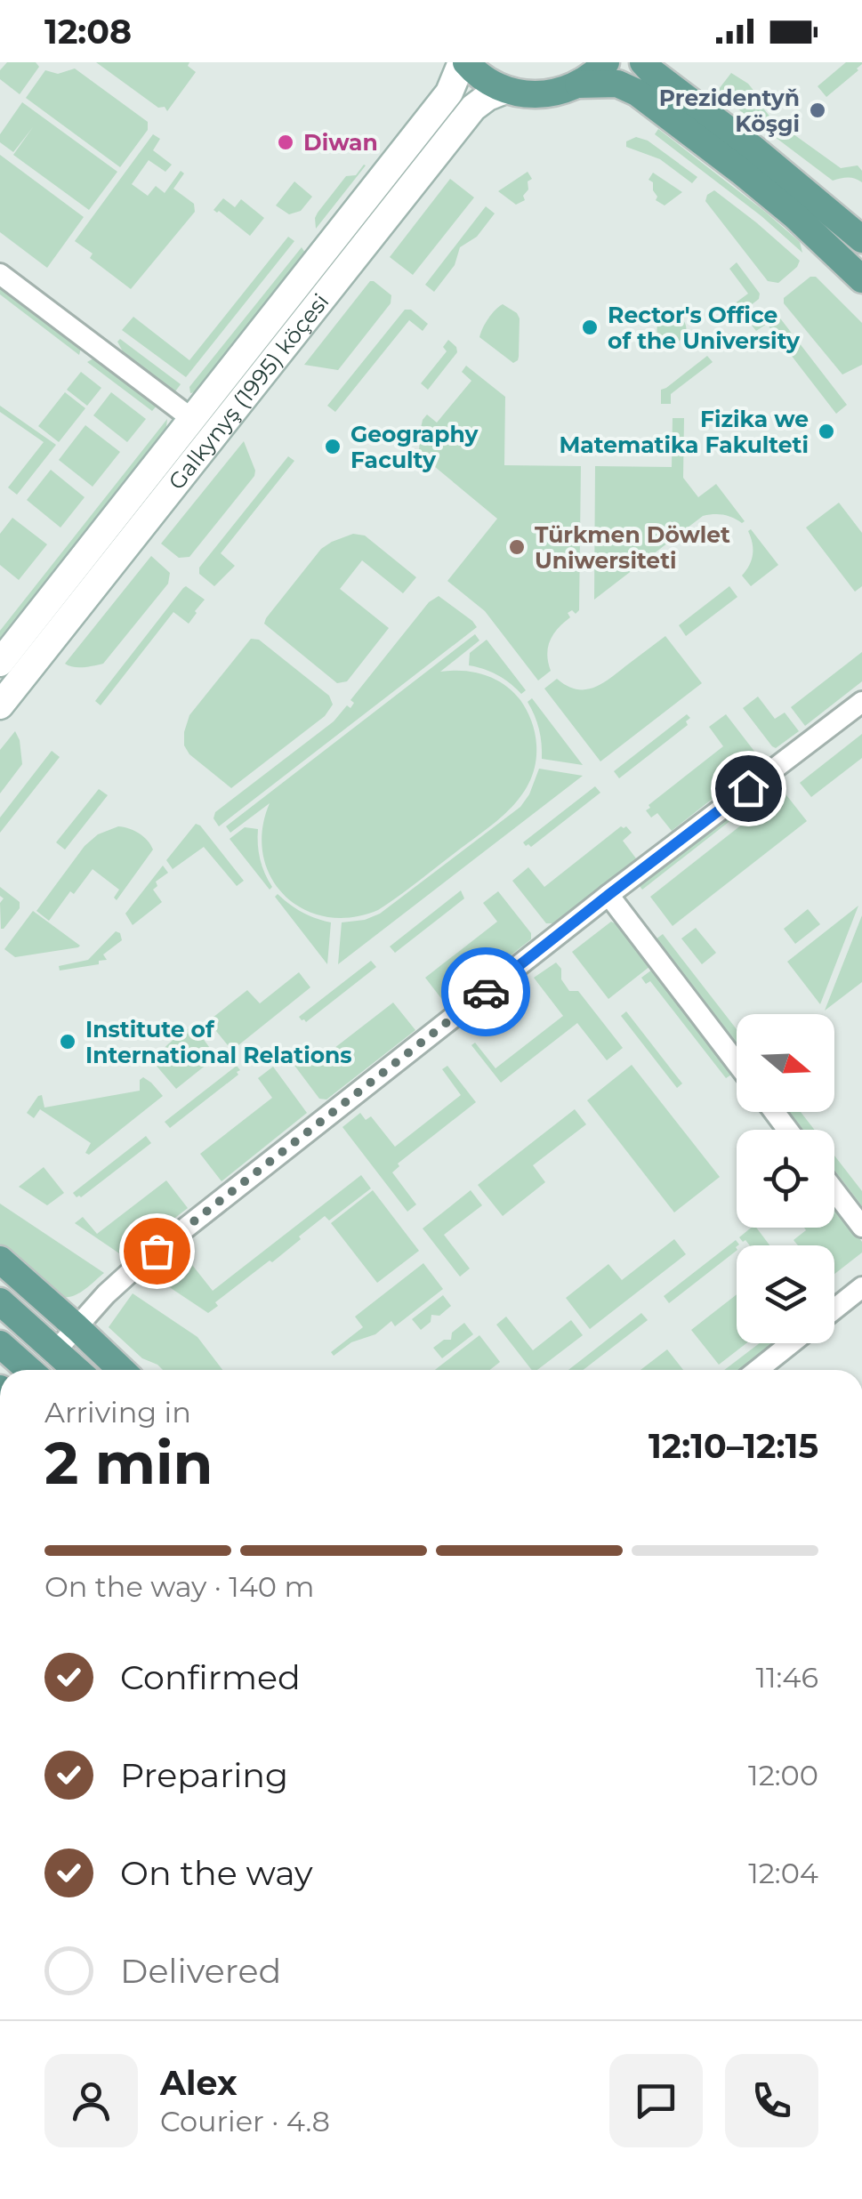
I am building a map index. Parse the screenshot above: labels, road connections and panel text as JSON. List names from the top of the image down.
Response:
{
  "streets": {
    "main road": ["Galkynyş (1995) köçesi"]
  },
  "places": [
    "Prezidentyň Köşgi",
    "Diwan",
    "Rector's Office of the University",
    "Fizika we Matematika Fakulteti",
    "Geography Faculty",
    "Türkmen Döwlet Uniwersiteti",
    "Institute of International Relations"
  ],
  "north": "right",
  "page": {
    "status": "12:08",
    "heading": ["2 min", "Arriving in", "12:10–12:15"],
    "panel": ["Alex", "Courier · 4.8"],
    "bar": "On the way · 140 m",
    "list": [
      ["Confirmed", "11:46"],
      ["Preparing", "12:00"],
      ["On the way", "12:04"],
      "Delivered"
    ]
  }
}
